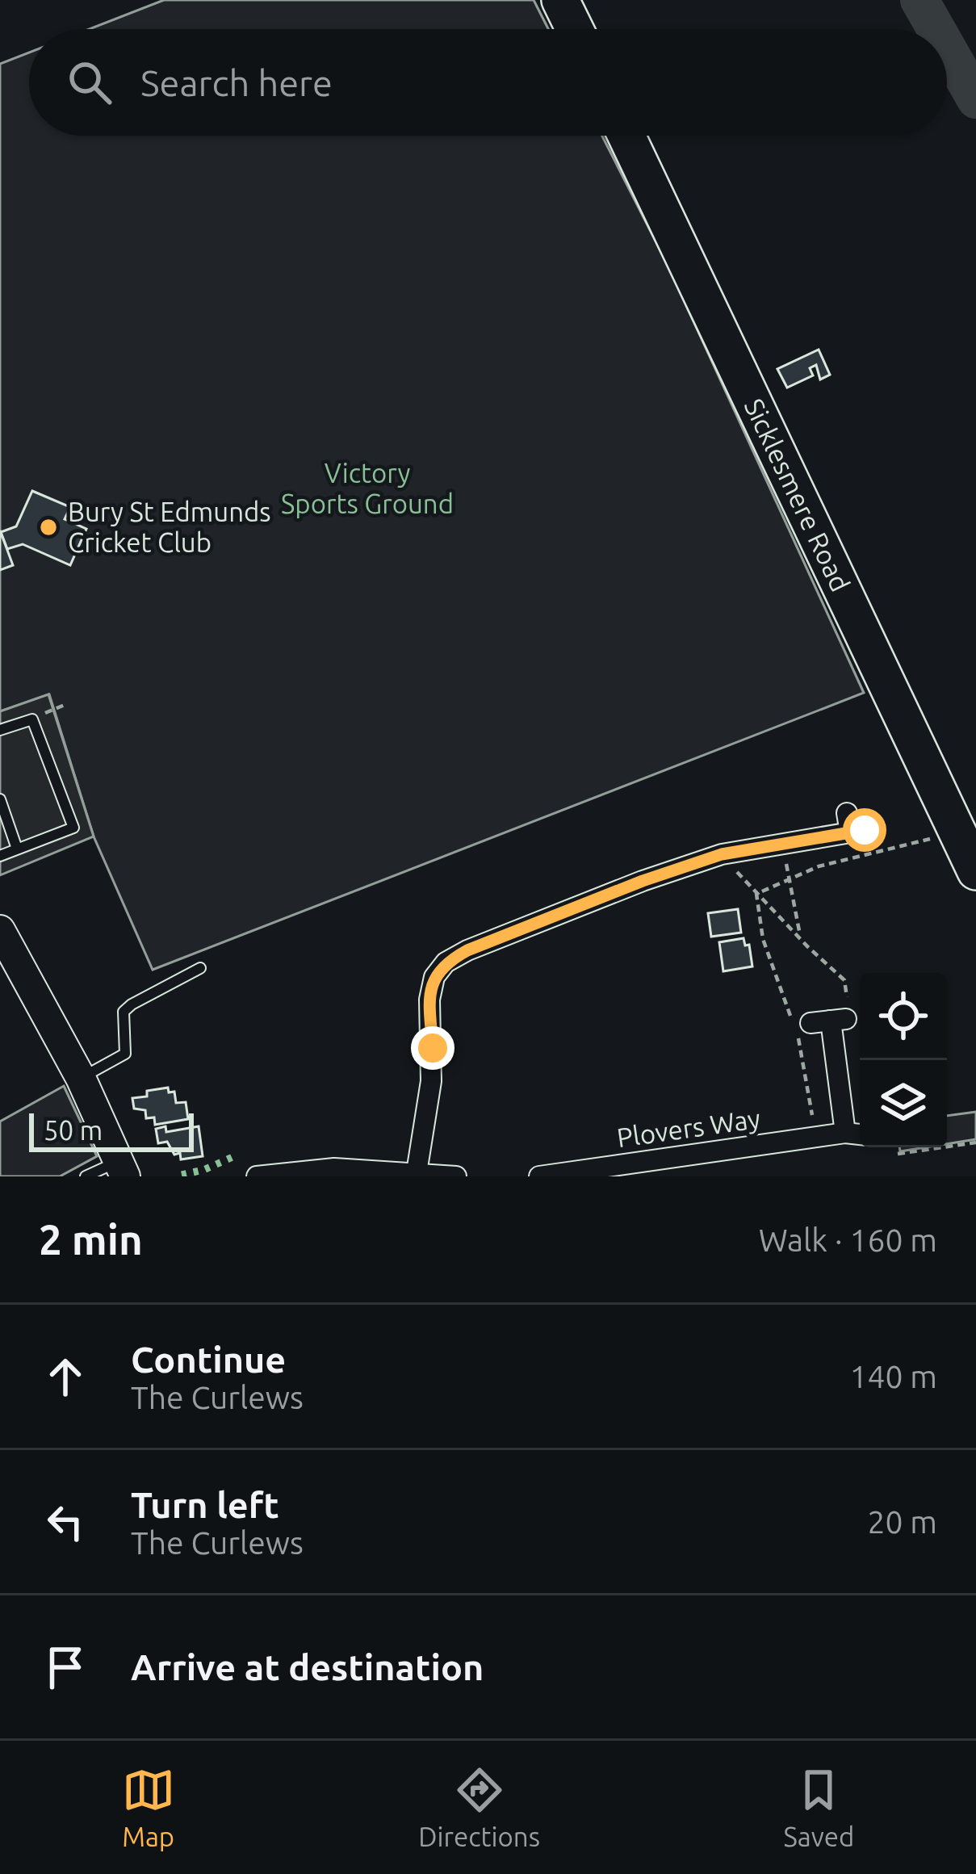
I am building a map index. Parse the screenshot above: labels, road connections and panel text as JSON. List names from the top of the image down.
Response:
{
  "streets": {
    "highway": ["Sicklesmere Road"],
    "street": ["Plovers Way"]
  },
  "parks": ["Victory Sports Ground"],
  "places": ["Bury St Edmunds Cricket Club"],
  "scale_bar": "50 m",
  "page": {
    "search": "Search here",
    "scale": "50 m",
    "heading": ["2 min", "Walk · 160 m"],
    "list": [
      ["Continue", "The Curlews", "140 m"],
      ["Turn left", "The Curlews", "20 m"],
      "Arrive at destination"
    ],
    "nav": ["Map", "Directions", "Saved"]
  }
}
